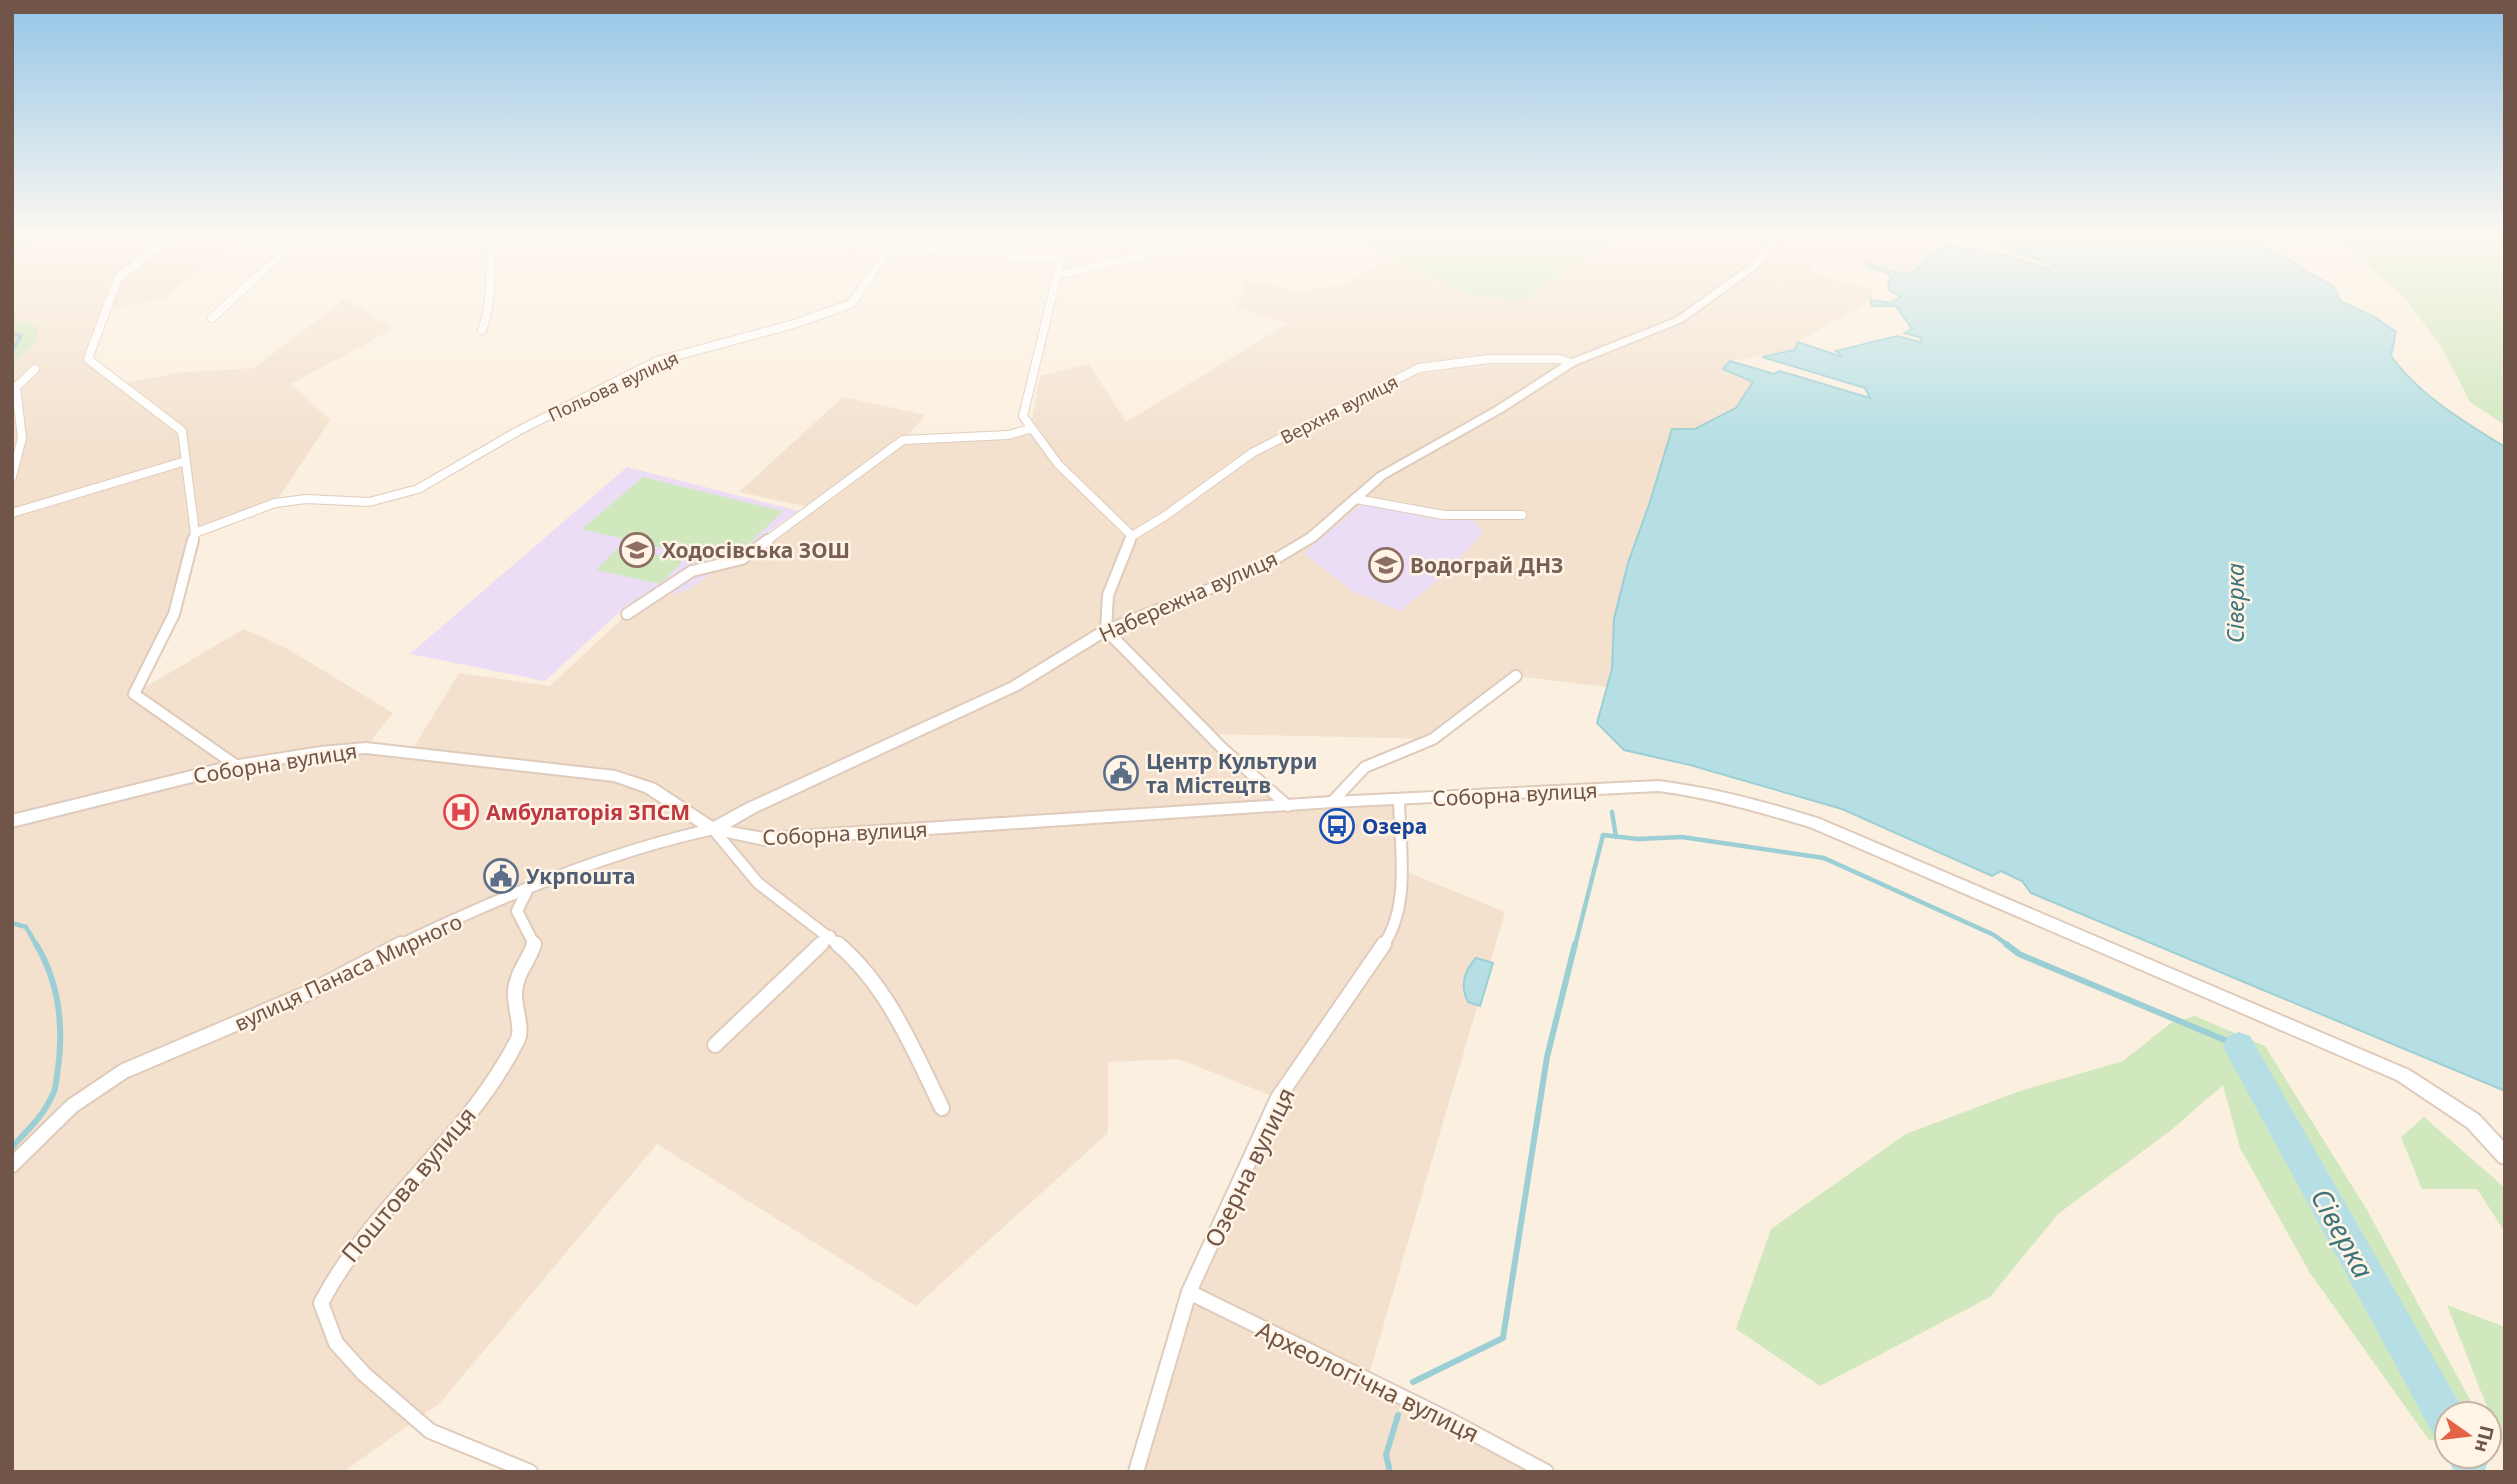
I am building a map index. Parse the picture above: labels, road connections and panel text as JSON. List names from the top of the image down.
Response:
{
  "streets": {
    "street": [
      "Польова вулиця",
      "Верхня вулиця",
      "Набережна вулиця",
      "Соборна вулиця",
      "вулиця Панаса Мирного",
      "Озерна вулиця",
      "Поштова вулиця",
      "Археологічна вулиця"
    ]
  },
  "crossings": [
    ["Верхня вулиця", "Набережна вулиця"],
    ["Набережна вулиця", "Соборна вулиця"],
    ["Набережна вулиця", "вулиця Панаса Мирного"],
    ["Соборна вулиця", "вулиця Панаса Мирного"],
    ["Соборна вулиця", "Озерна вулиця"],
    ["вулиця Панаса Мирного", "Поштова вулиця"],
    ["Озерна вулиця", "Археологічна вулиця"]
  ],
  "water": ["Сіверка"],
  "places": {
    "school or university": ["Ходосівська ЗОШ", "Водограй ДНЗ"],
    "public building": ["Центр Культури та Містецтв", "Укрпошта"],
    "hospital": ["Амбулаторія ЗПСМ"],
    "bus stop": ["Озера"]
  },
  "north": "right"
}
